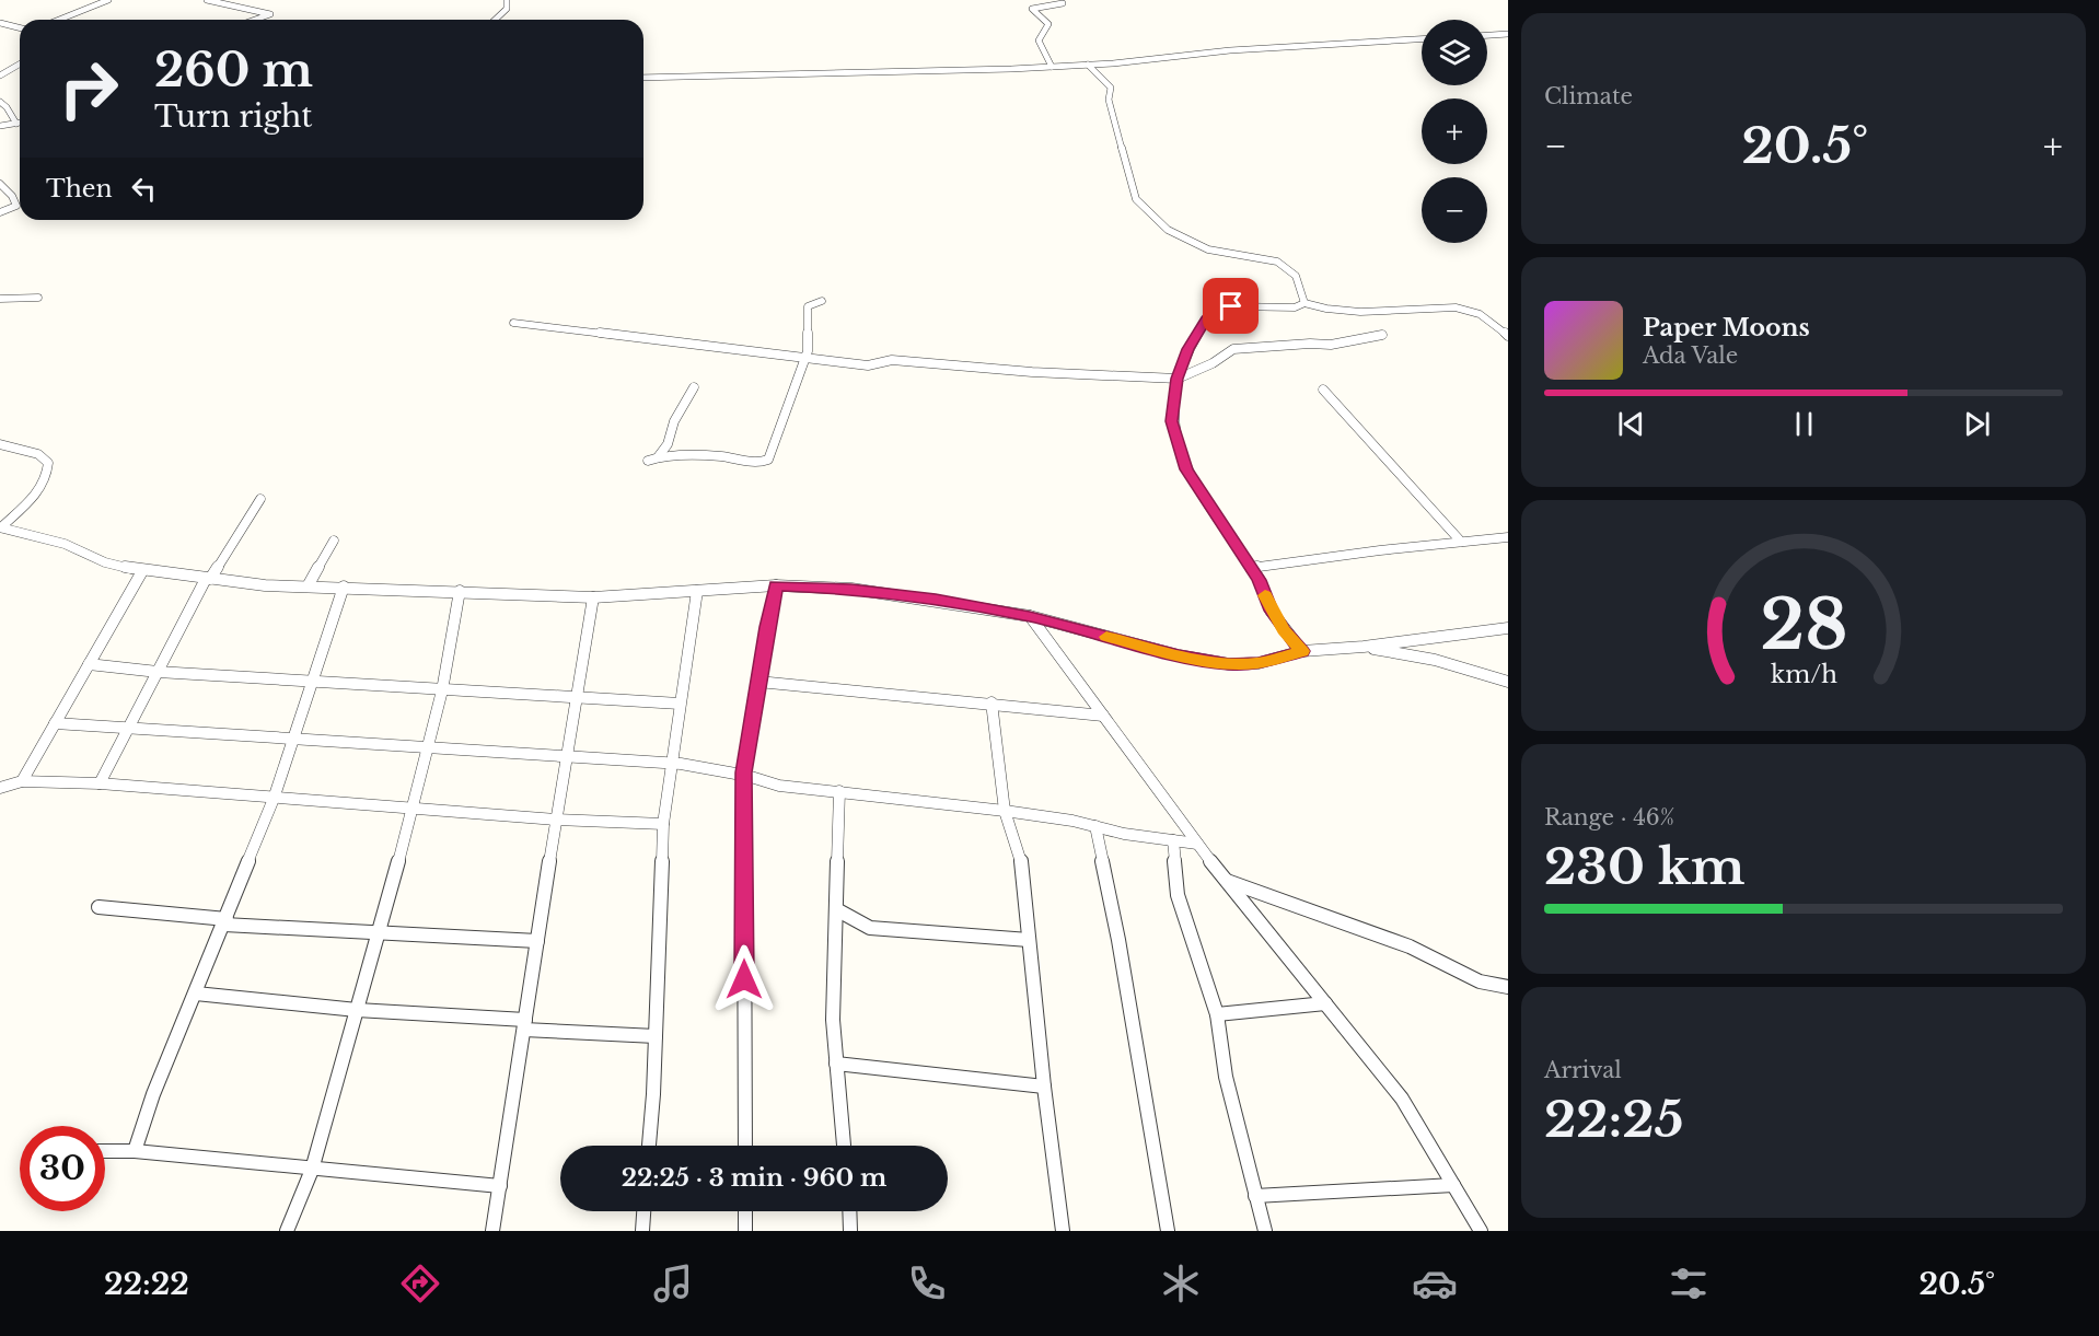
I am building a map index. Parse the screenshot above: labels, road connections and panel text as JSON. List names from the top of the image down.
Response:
{
  "page": {
    "tile": [
      "Climate",
      ["Range · 46%", "230 km"],
      ["Arrival", "22:25"]
    ],
    "map_buttons": ["+", "−"],
    "turn": ["260 m", "Turn right"],
    "heat": ["−", "20.5°", "+"],
    "then": "Then",
    "song": ["Paper Moons", "Ada Vale"],
    "limit": "30",
    "trip": "22:25 · 3 min · 960 m",
    "tabs": ["22:22", "20.5°"],
    "gauge": ["28", "km/h"]
  }
}
